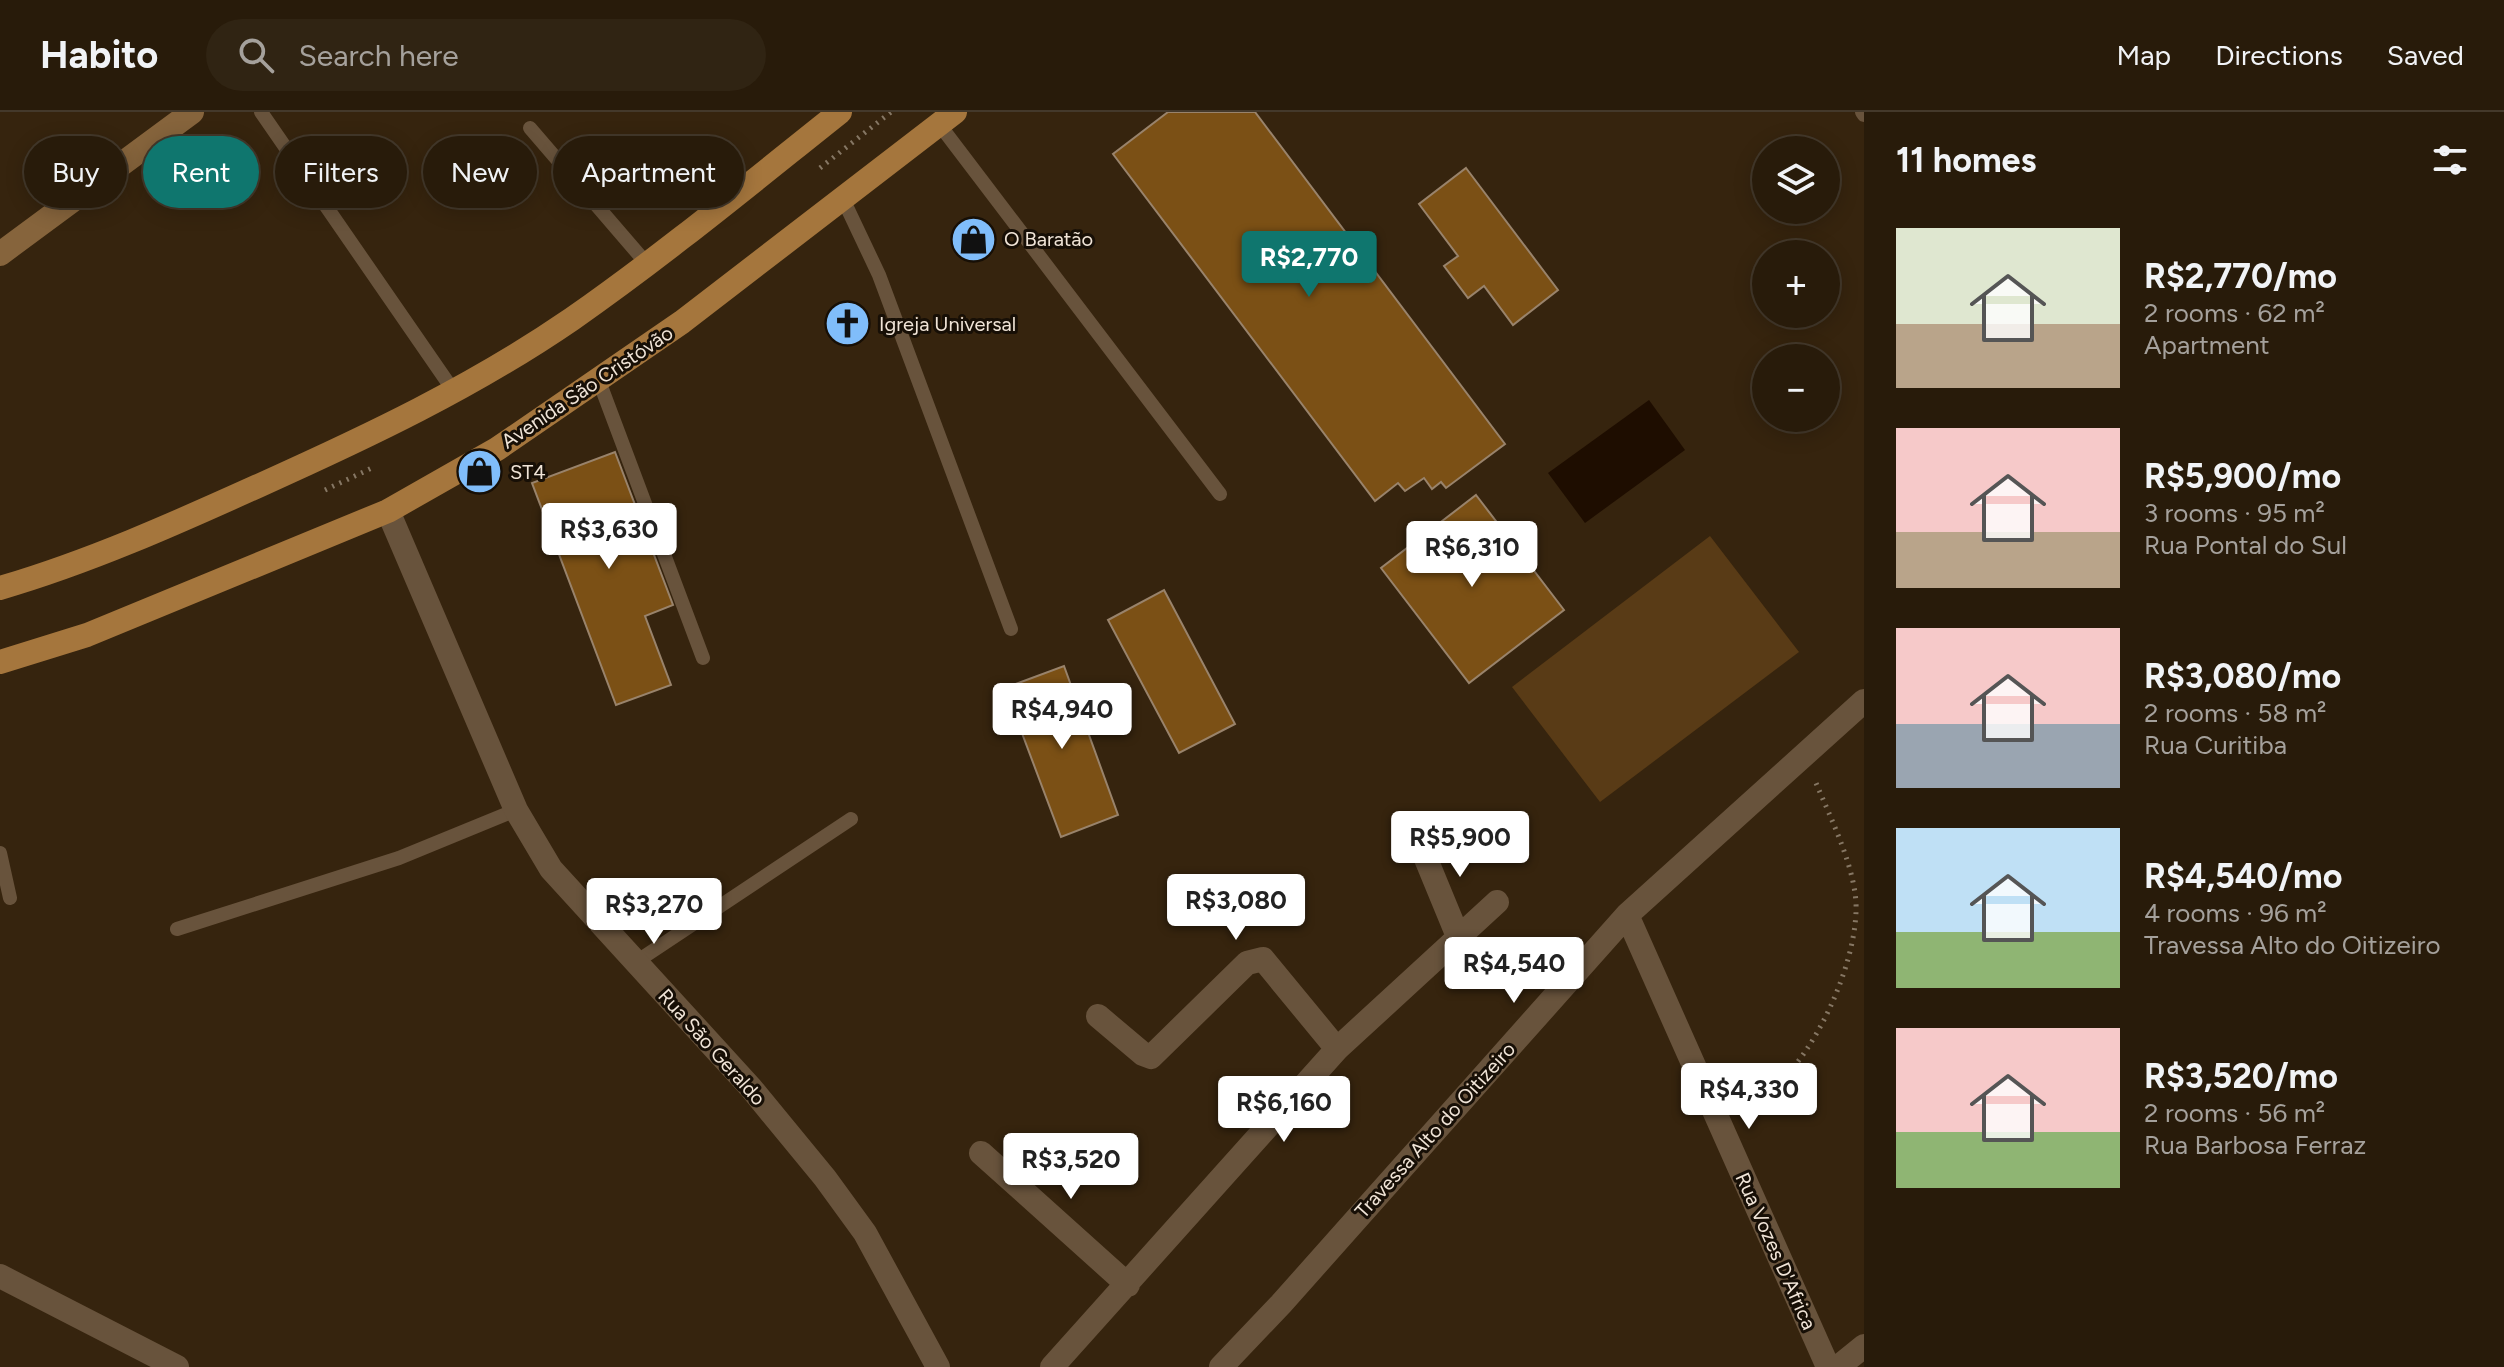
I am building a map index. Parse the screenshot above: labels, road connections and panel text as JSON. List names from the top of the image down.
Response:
{
  "streets": {
    "main road": ["Avenida São Cristóvão"],
    "street": ["Rua São Geraldo", "Travessa Alto do Oitizeiro", "Rua Vozes D'Africa"]
  },
  "crossings": [
    ["Avenida São Cristóvão", "Rua São Geraldo"],
    ["Travessa Alto do Oitizeiro", "Rua Vozes D'Africa"]
  ],
  "places": {
    "shop": ["O Baratão", "ST4"],
    "church": ["Igreja Universal"]
  },
  "page": {
    "header": "Habito",
    "search": "Search here",
    "nav": ["Map", "Directions", "Saved"],
    "heading": "11 homes",
    "map_buttons": ["+", "−"],
    "chip": [
      "Buy",
      "Rent",
      "Filters",
      "New",
      "Apartment"
    ],
    "list": [
      {
        "name": "R$2,770/mo",
        "note": "2 rooms · 62 m² · Apartment"
      },
      {
        "name": "R$5,900/mo",
        "note": "3 rooms · 95 m² · Rua Pontal do Sul"
      },
      {
        "name": "R$3,080/mo",
        "note": "2 rooms · 58 m² · Rua Curitiba"
      },
      {
        "name": "R$4,540/mo",
        "note": "4 rooms · 96 m² · Travessa Alto do Oitizeiro"
      },
      {
        "name": "R$3,520/mo",
        "note": "2 rooms · 56 m² · Rua Barbosa Ferraz"
      }
    ],
    "price": [
      "R$2,770",
      "R$3,630",
      "R$6,310",
      "R$4,940",
      "R$5,900",
      "R$3,080",
      "R$3,270",
      "R$4,540",
      "R$4,330",
      "R$6,160",
      "R$3,520"
    ]
  }
}
